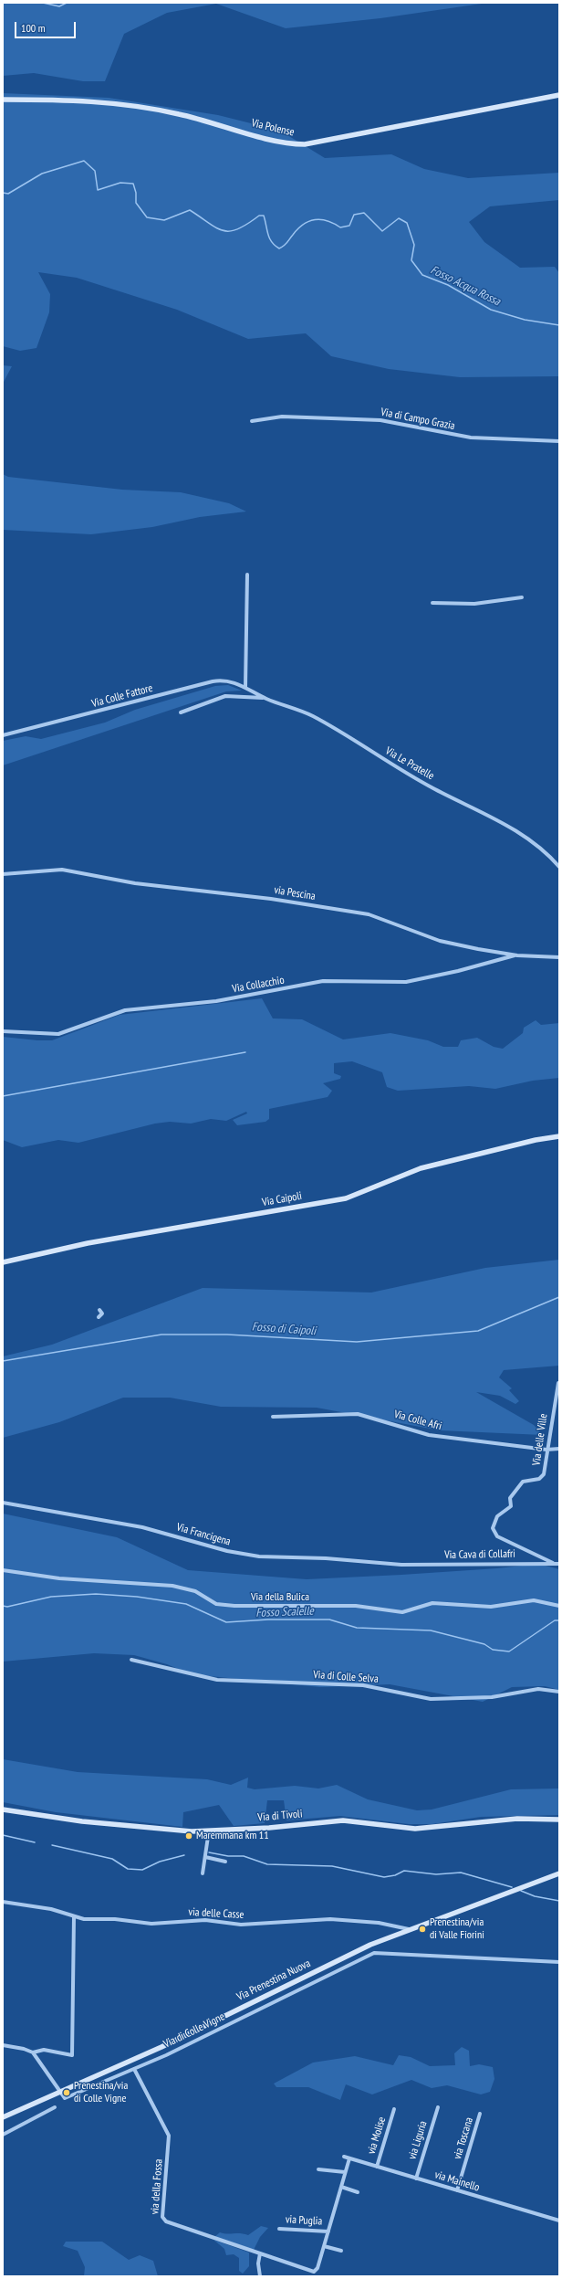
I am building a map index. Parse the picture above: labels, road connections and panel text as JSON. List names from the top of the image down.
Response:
{
  "streets": {
    "main road": [
      "Via Polense",
      "Via Caipoli",
      "Via di Tivoli",
      "Via Prenestina Nuova"
    ],
    "street": [
      "Via di Campo Grazia",
      "Via Colle Fattore",
      "Via Le Pratelle",
      "via Pescina",
      "Via Collacchio",
      "Via Colle Afri",
      "Via delle Ville",
      "Via Francigena",
      "Via Cava di Collafri",
      "Via della Bulica",
      "Via di Colle Selva",
      "via delle Casse",
      "Via di Colle Vigne",
      "via Molise",
      "via Toscana",
      "via Liguria",
      "via Mainello",
      "via della Fossa",
      "via Puglia"
    ]
  },
  "crossings": [
    ["Via Colle Fattore", "Via Le Pratelle"],
    ["via Pescina", "Via Collacchio"],
    ["Via Colle Afri", "Via delle Ville"],
    ["Via delle Ville", "Via Cava di Collafri"],
    ["Via Francigena", "Via Cava di Collafri"],
    ["via delle Casse", "Via Prenestina Nuova"],
    ["Via Prenestina Nuova", "Via di Colle Vigne"],
    ["Via di Colle Vigne", "via della Fossa"],
    ["via Molise", "via Mainello"],
    ["via Toscana", "via Mainello"],
    ["via Liguria", "via Mainello"]
  ],
  "water": ["Fosso Acqua Rossa", "Fosso di Caipoli", "Fosso Scalelle"],
  "places": ["Maremmana km 11", "Prenestina/via di Valle Fiorini", "Prenestina/via di Colle Vigne"],
  "scale_bar": "100 m"
}
